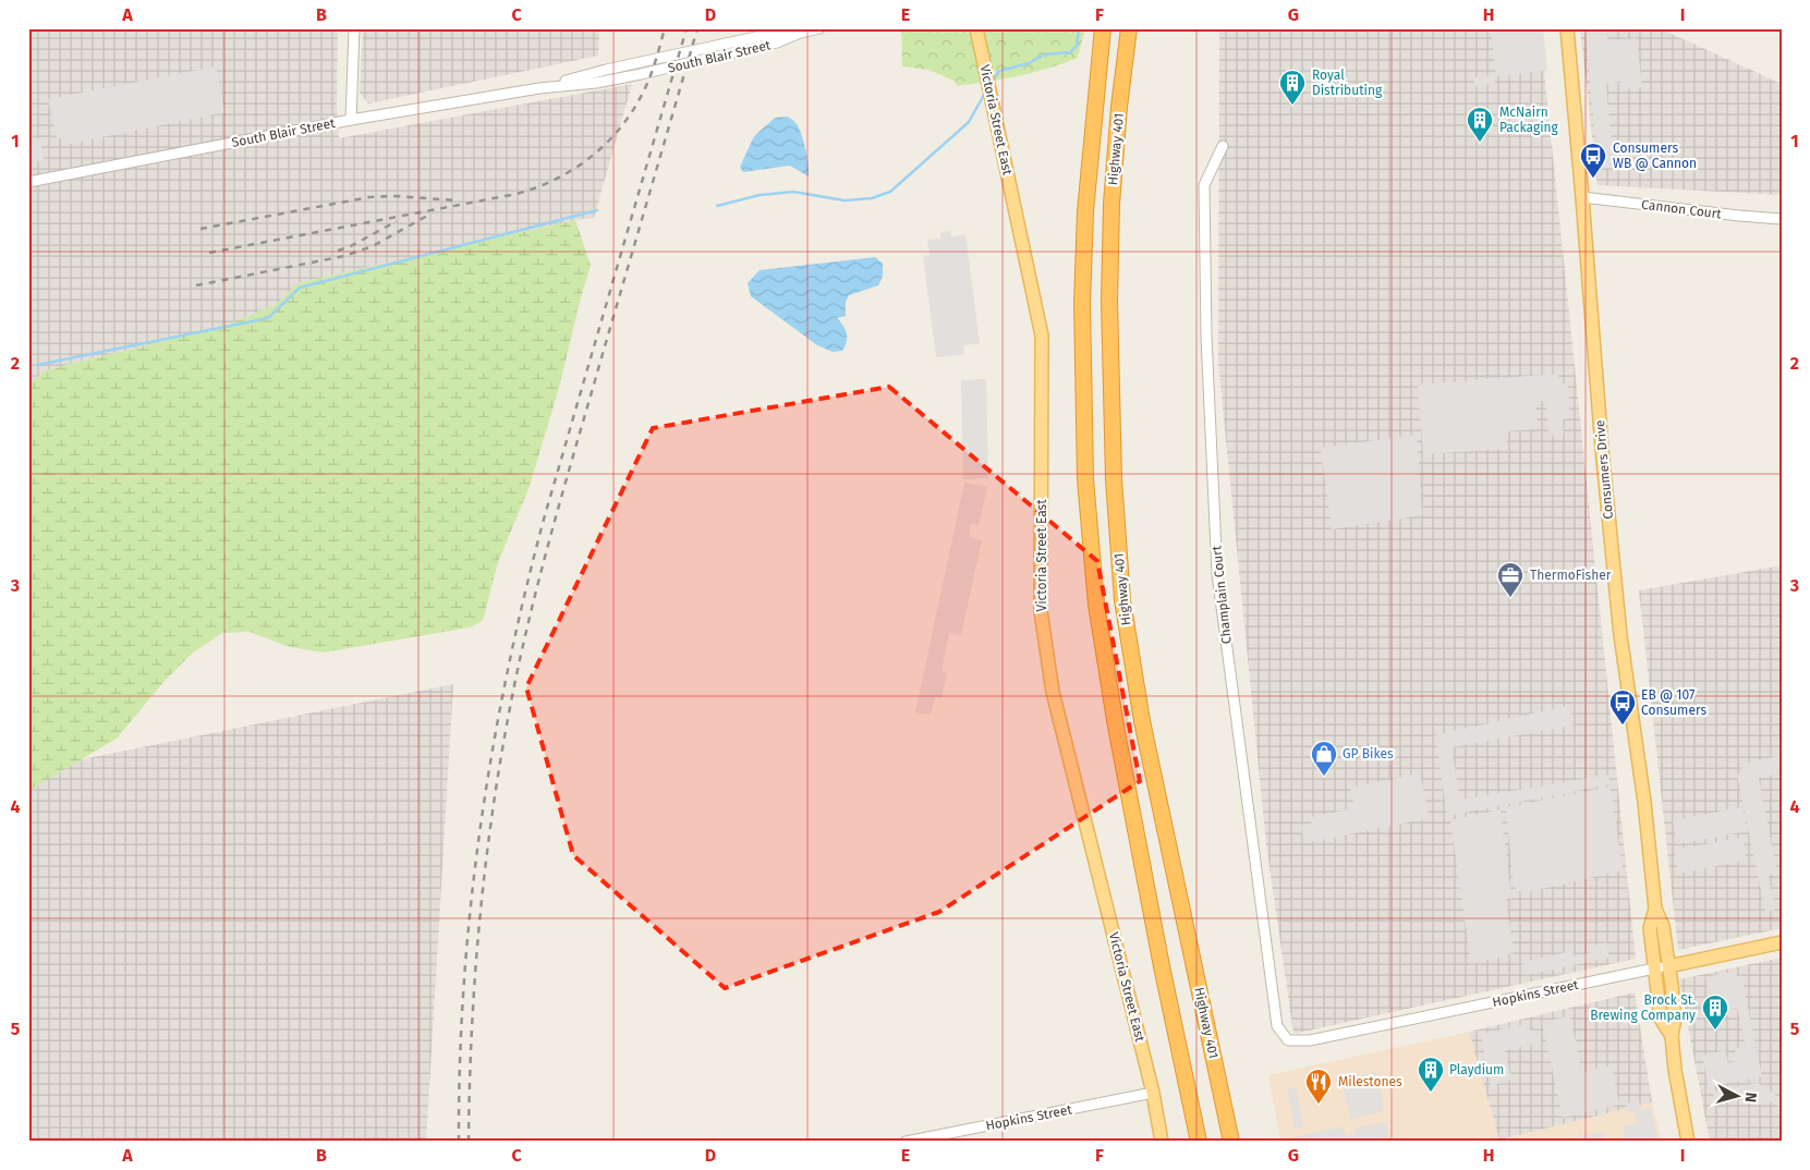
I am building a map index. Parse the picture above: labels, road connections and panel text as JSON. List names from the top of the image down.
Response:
{
  "streets": {
    "highway": ["Highway 401"],
    "main road": ["Victoria Street East", "Consumers Drive", "Hopkins Street"],
    "street": ["South Blair Street", "Cannon Court", "Champlain Court"]
  },
  "crossings": [
    ["Victoria Street East", "Hopkins Street"],
    ["Cannon Court", "Consumers Drive"],
    ["Consumers Drive", "Hopkins Street"],
    ["Champlain Court", "Hopkins Street"]
  ],
  "places": {
    "building": [
      "Royal Distributing",
      "McNairn Packaging",
      "Brock St. Brewing Company",
      "Playdium"
    ],
    "bus stop": ["Consumers WB @ Cannon", "EB @ 107 Consumers"],
    "office": ["ThermoFisher"],
    "shop": ["GP Bikes"],
    "restaurant": ["Milestones"]
  },
  "north": "right",
  "grid": {
    "columns": [
      "A",
      "B",
      "C",
      "D",
      "E",
      "F",
      "G",
      "H",
      "I"
    ],
    "rows": [
      "1",
      "2",
      "3",
      "4",
      "5"
    ]
  }
}
